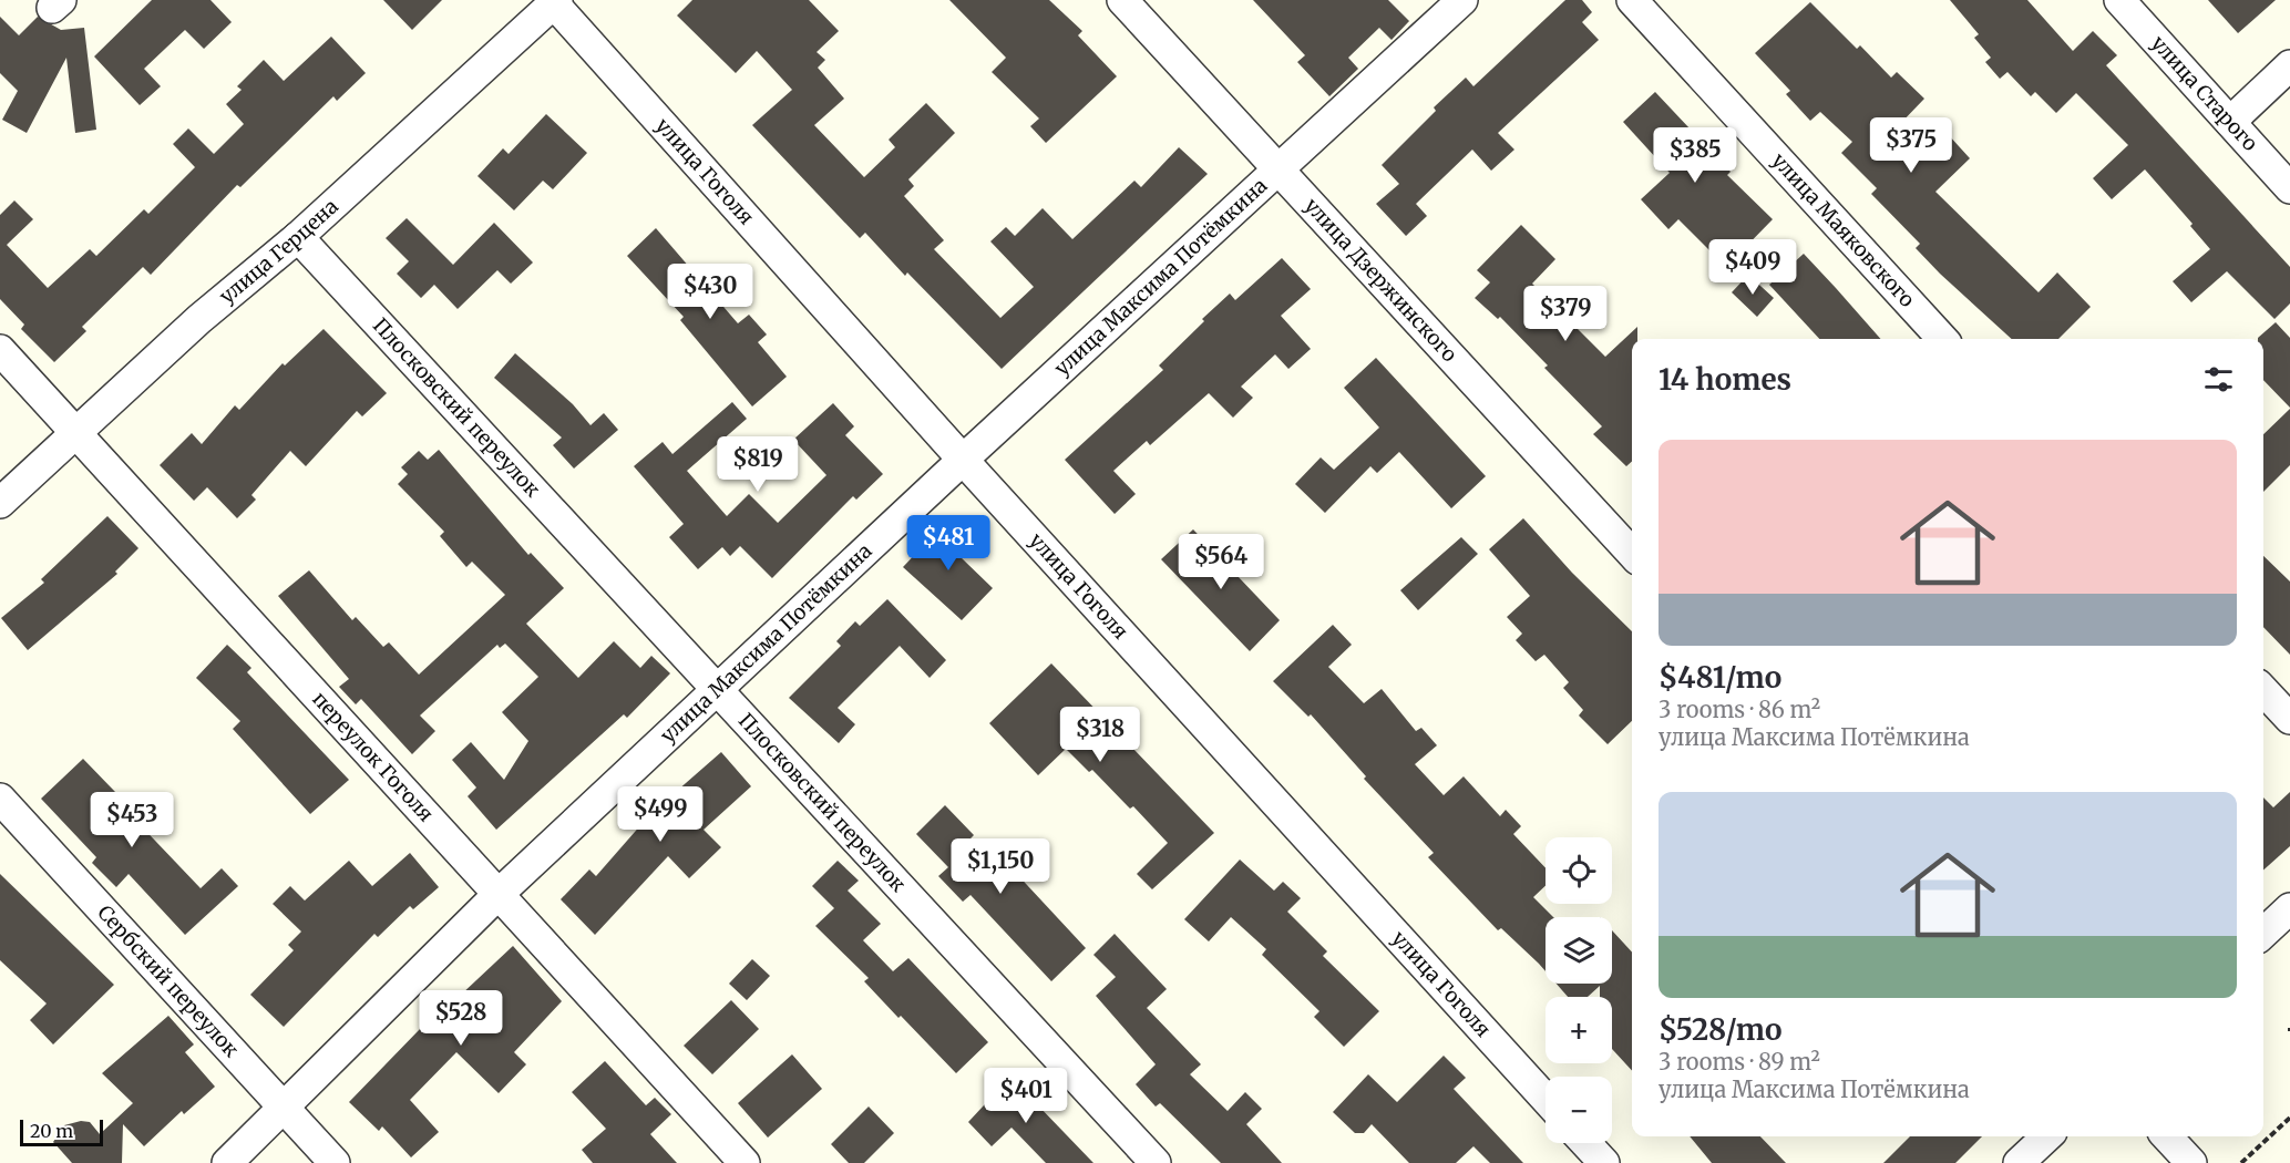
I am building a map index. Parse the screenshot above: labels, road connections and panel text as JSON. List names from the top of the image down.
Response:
{
  "streets": {
    "street": [
      "улица Старого",
      "улица Гоголя",
      "улица Маяковского",
      "улица Герцена",
      "улица Максима Потёмкина",
      "улица Дзержинского",
      "Плосковский переулок",
      "переулок Гоголя",
      "Сербский переулок"
    ]
  },
  "crossings": [
    ["улица Гоголя", "улица Герцена"],
    ["улица Гоголя", "улица Максима Потёмкина"],
    ["улица Герцена", "Плосковский переулок"],
    ["улица Герцена", "переулок Гоголя"],
    ["улица Максима Потёмкина", "улица Дзержинского"],
    ["улица Максима Потёмкина", "Плосковский переулок"],
    ["улица Максима Потёмкина", "переулок Гоголя"],
    ["улица Максима Потёмкина", "Сербский переулок"]
  ],
  "scale_bar": "20 m",
  "page": {
    "price": [
      "$375",
      "$385",
      "$409",
      "$430",
      "$379",
      "$819",
      "$481",
      "$564",
      "$318",
      "$499",
      "$453",
      "$1,150",
      "$528",
      "$401"
    ],
    "heading": "14 homes",
    "list": [
      {
        "name": "$481/mo",
        "note": "3 rooms · 86 m² · улица Максима Потёмкина"
      },
      {
        "name": "$528/mo",
        "note": "3 rooms · 89 m² · улица Максима Потёмкина"
      }
    ],
    "map_buttons": ["+", "−"],
    "scale": "20 m"
  }
}
